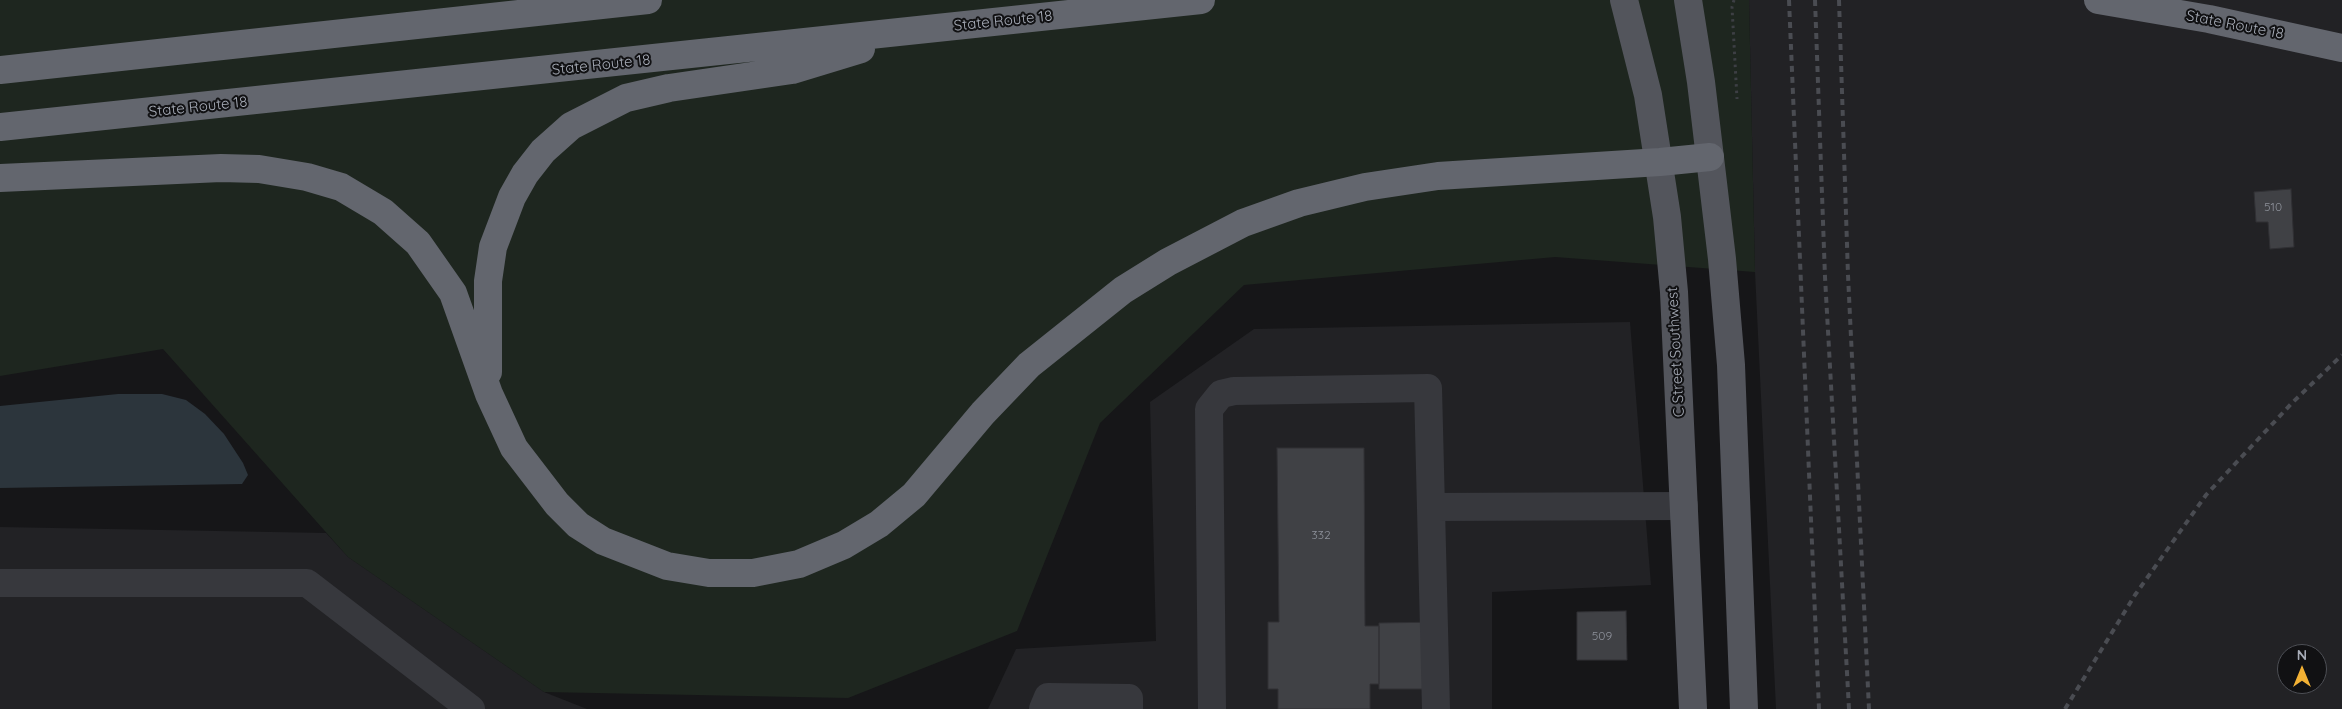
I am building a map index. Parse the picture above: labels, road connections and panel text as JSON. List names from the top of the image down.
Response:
{
  "streets": {
    "highway": ["State Route 18"],
    "main road": ["C Street Southwest"]
  },
  "house_numbers": ["510", "332", "509"],
  "north": "top"
}
